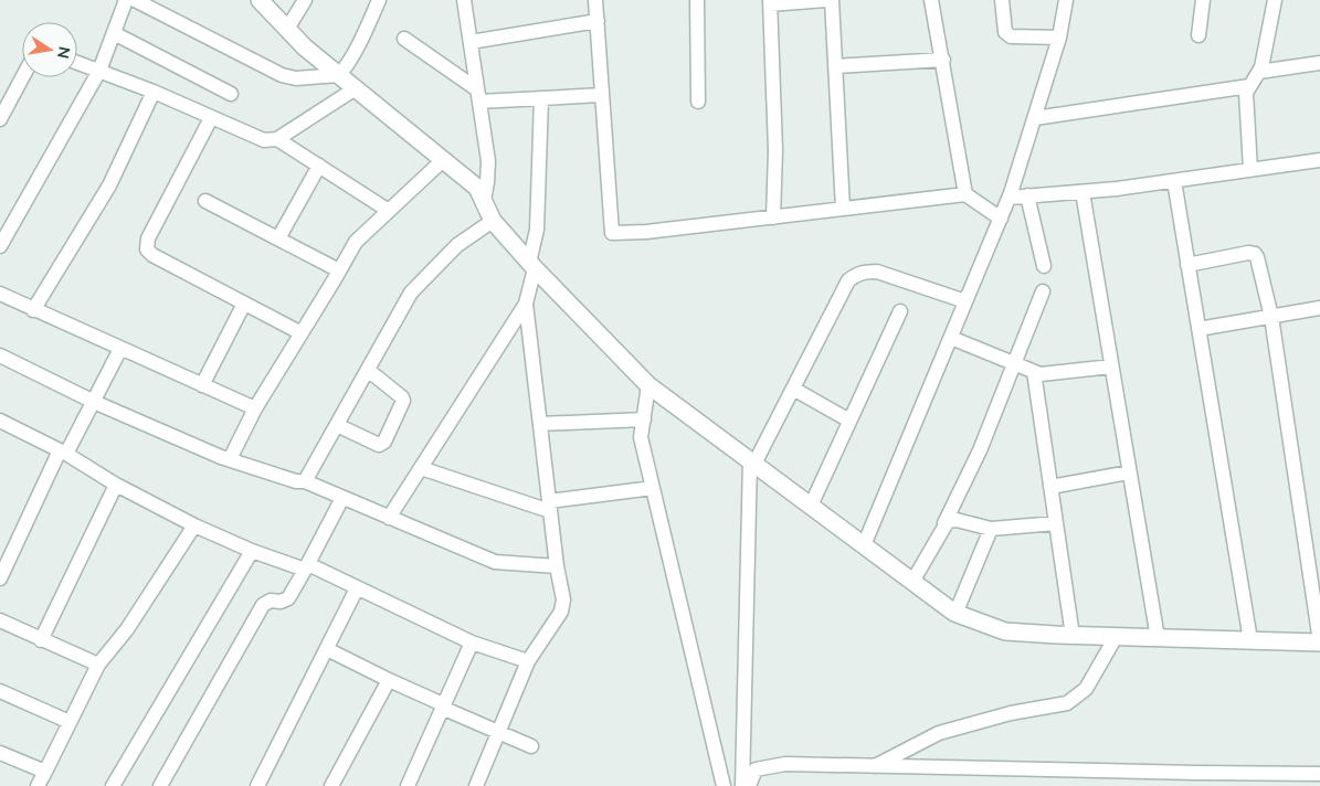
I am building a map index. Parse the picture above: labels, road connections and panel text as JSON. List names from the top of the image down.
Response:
{
  "north": "right"
}
